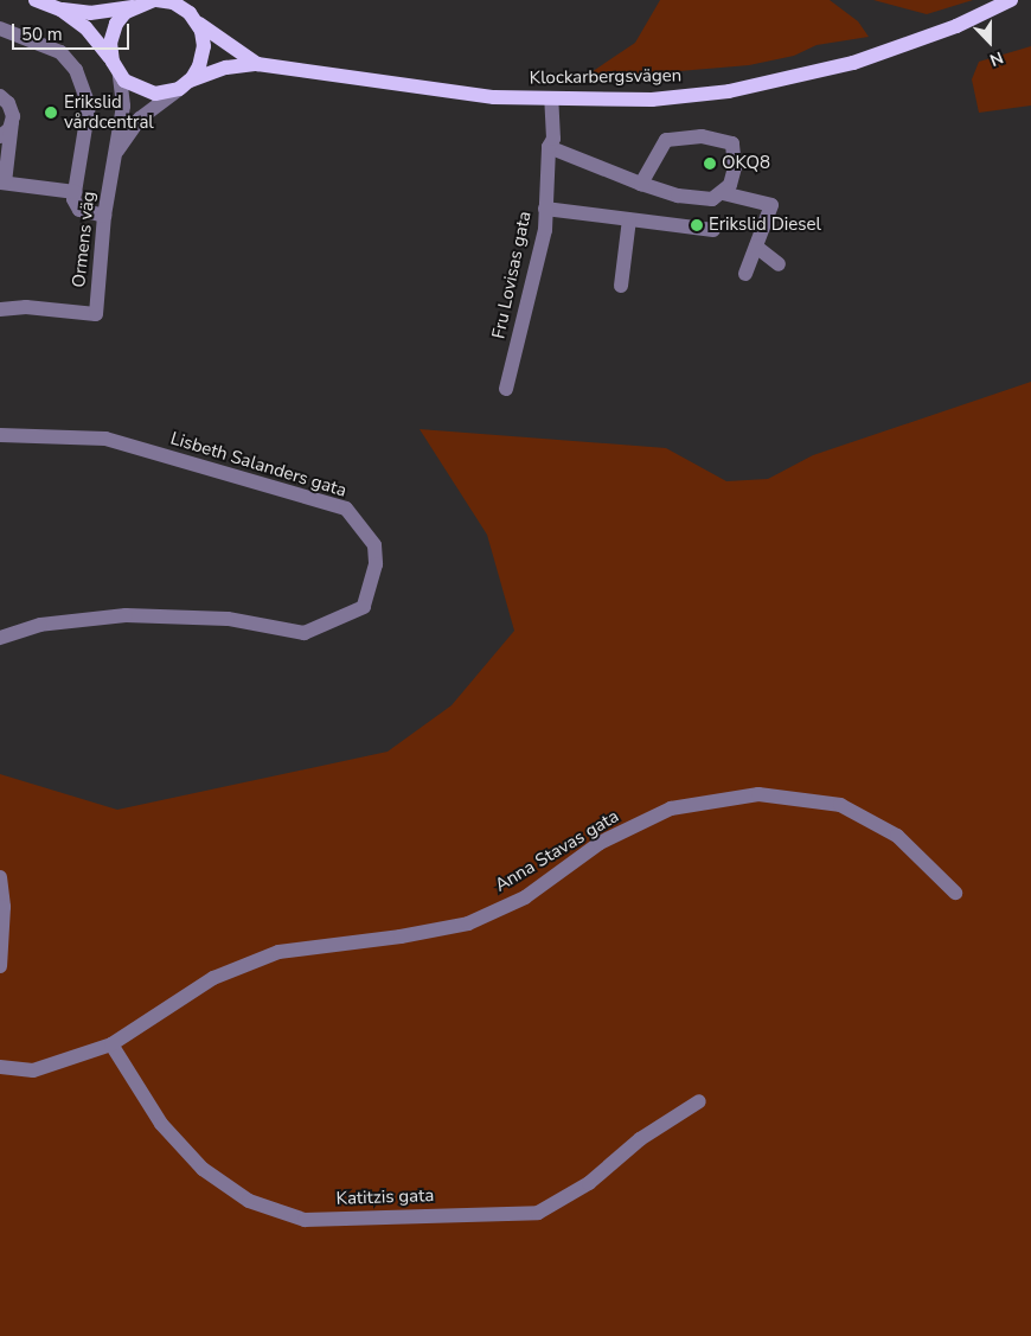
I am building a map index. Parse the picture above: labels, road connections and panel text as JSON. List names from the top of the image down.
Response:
{
  "streets": {
    "main road": ["Klockarbergsvägen"],
    "street": [
      "Ormens väg",
      "Fru Lovisas gata",
      "Lisbeth Salanders gata",
      "Anna Stavas gata",
      "Katitzis gata"
    ]
  },
  "crossings": [
    ["Klockarbergsvägen", "Ormens väg"],
    ["Klockarbergsvägen", "Fru Lovisas gata"],
    ["Anna Stavas gata", "Katitzis gata"]
  ],
  "places": ["Erikslid vårdcentral", "OKQ8", "Erikslid Diesel"],
  "scale_bar": "50 m",
  "north": "bottom"
}
